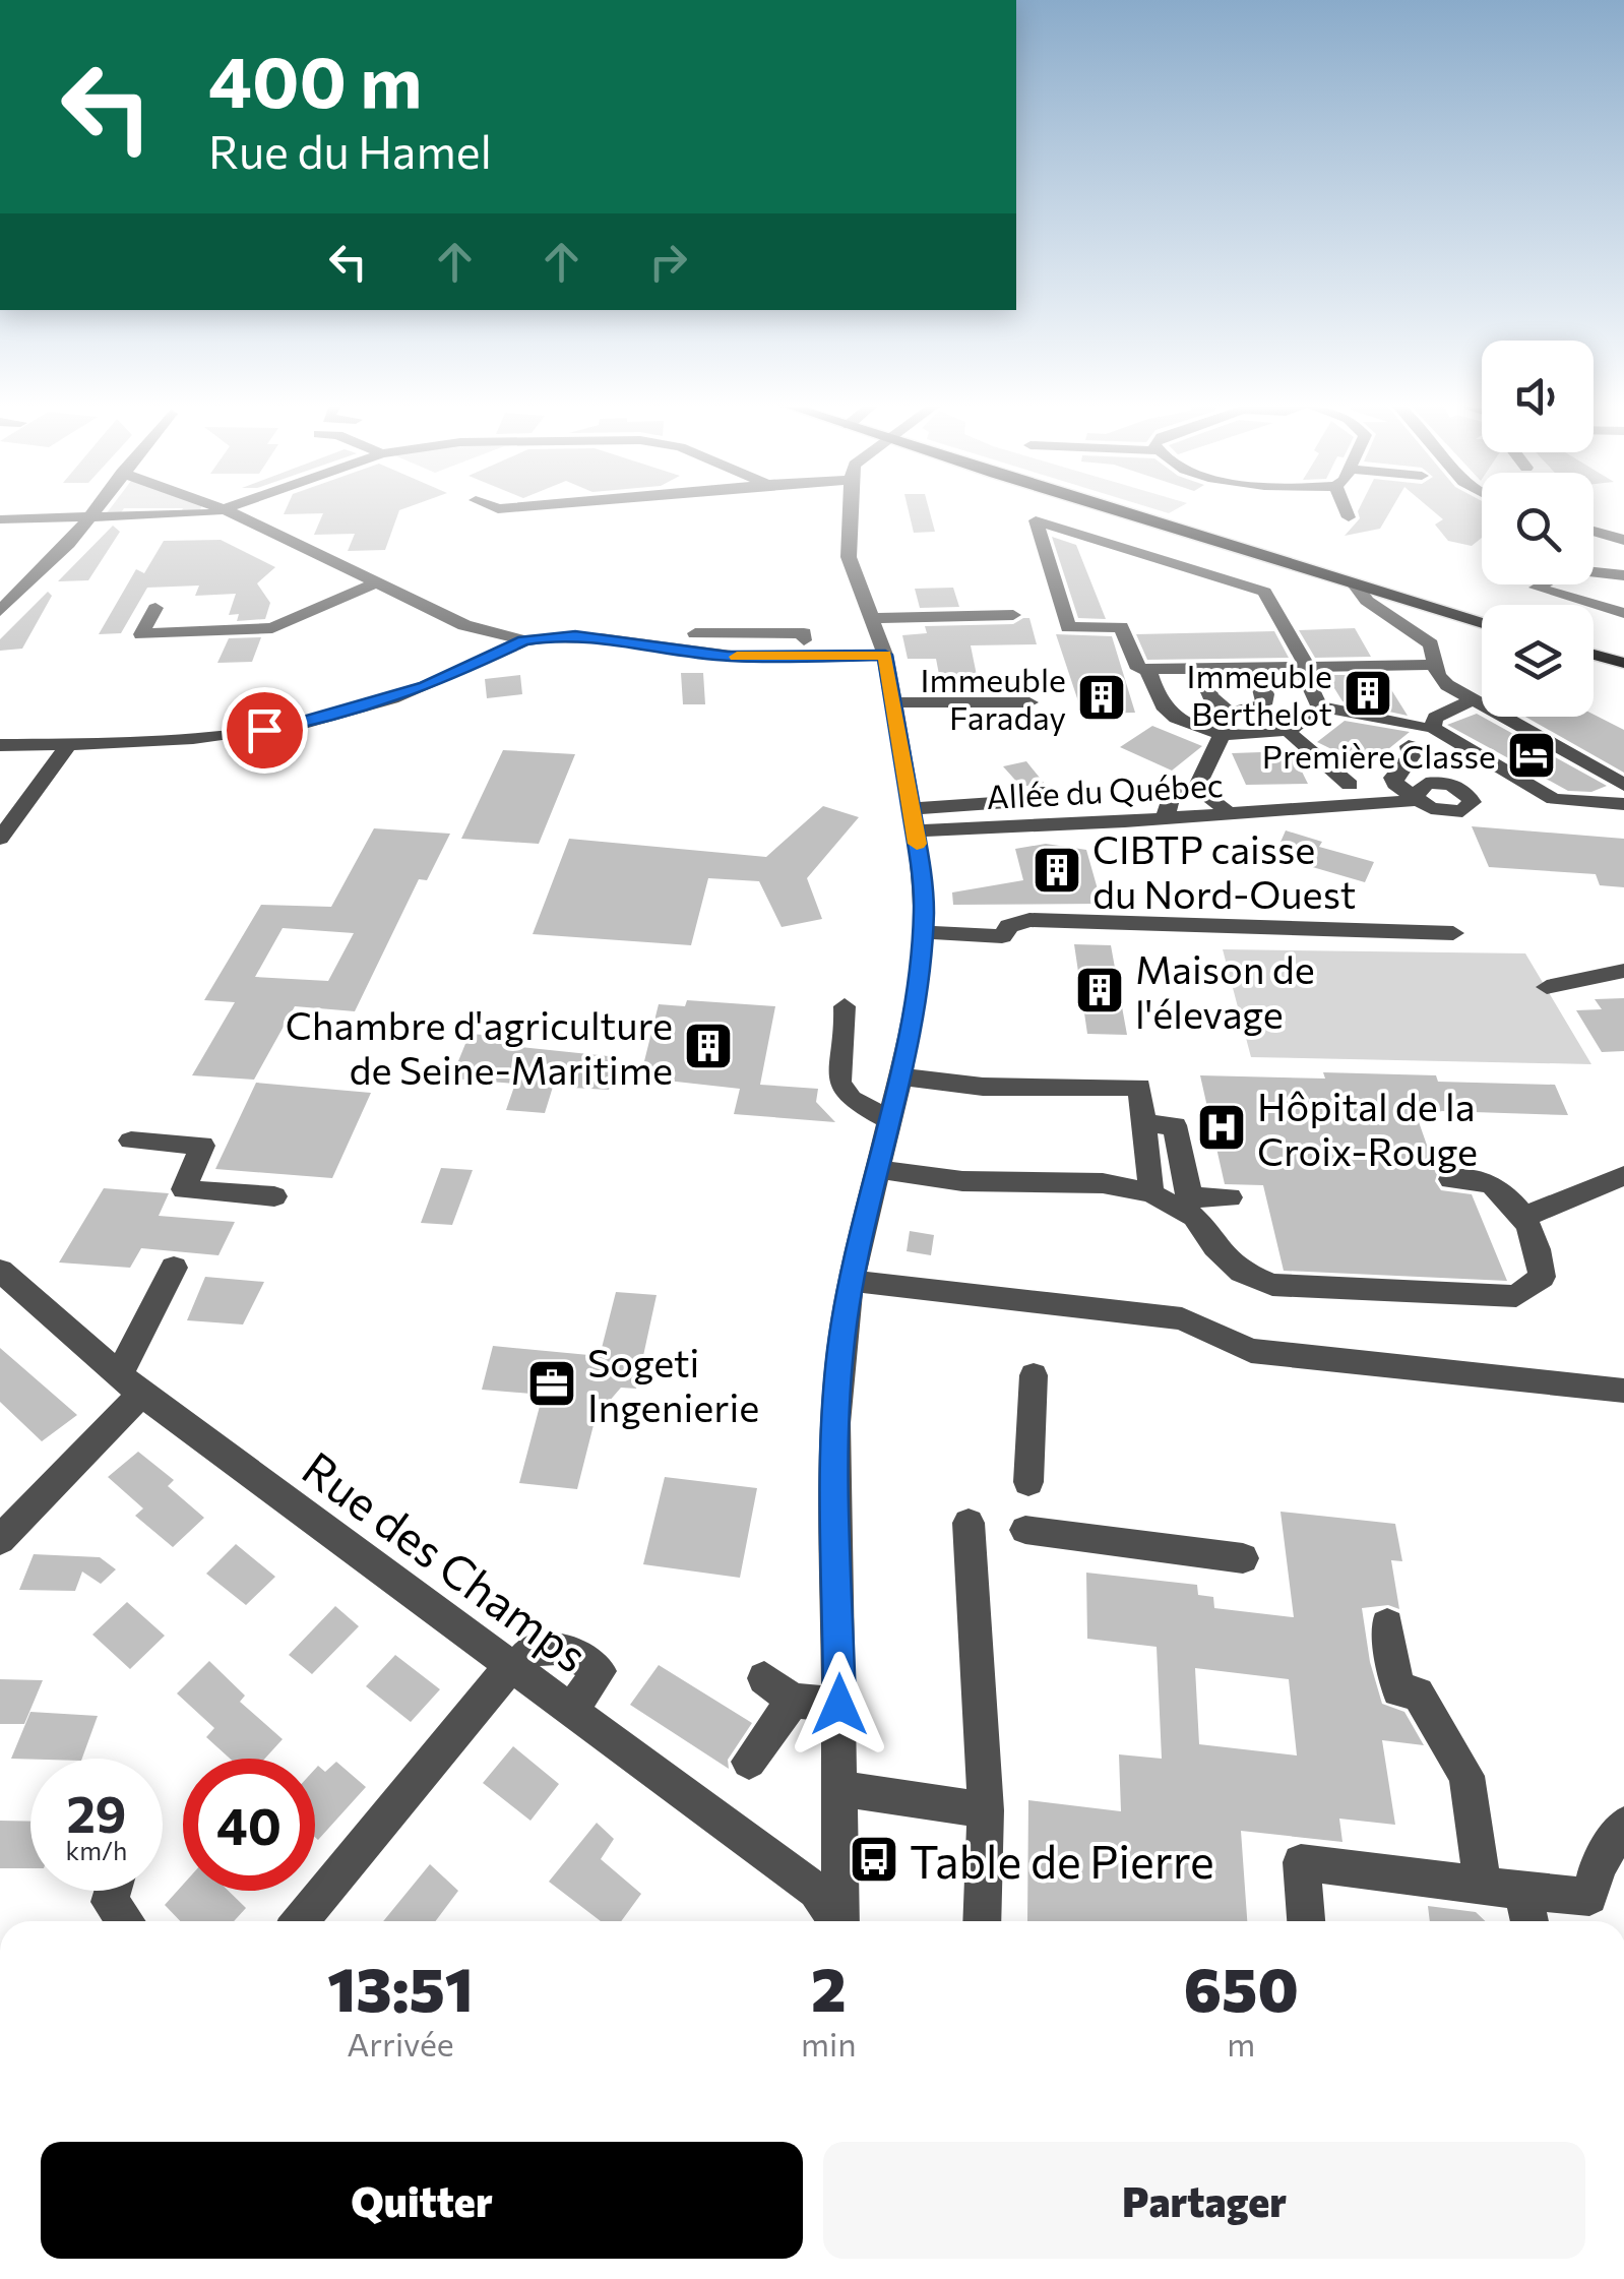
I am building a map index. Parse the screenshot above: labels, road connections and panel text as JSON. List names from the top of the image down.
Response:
{
  "streets": {
    "street": ["Allée du Québec", "Rue des Champs"]
  },
  "places": {
    "building": [
      "Immeuble Berthelot",
      "Immeuble Faraday",
      "CIBTP caisse du Nord-Ouest",
      "Maison de l'élevage",
      "Chambre d'agriculture de Seine-Maritime"
    ],
    "hotel": ["Première Classe"],
    "hospital": ["Hôpital de la Croix-Rouge"],
    "office": ["Sogeti Ingenierie"],
    "bus stop": ["Table de Pierre"]
  },
  "page": {
    "turn": ["400 m", "Rue du Hamel"],
    "speed": "29 km/h",
    "limit": "40",
    "eta": [
      "13:51",
      "Arrivée",
      "2",
      "min",
      "650",
      "m"
    ],
    "buttons": ["Quitter", "Partager"]
  }
}
